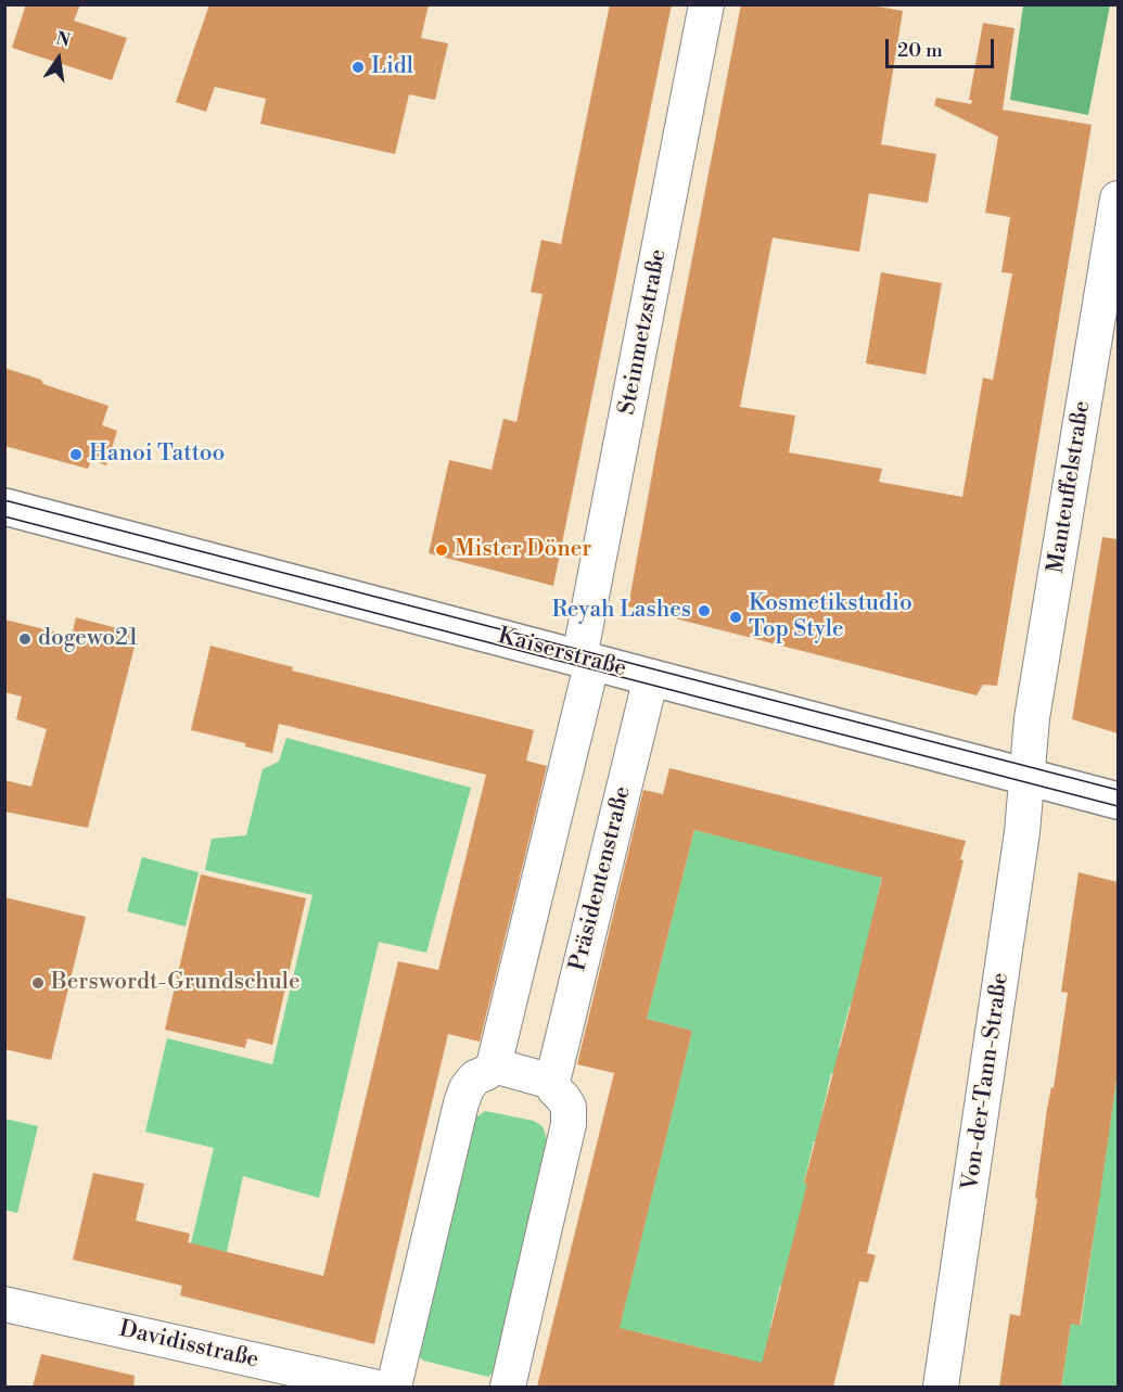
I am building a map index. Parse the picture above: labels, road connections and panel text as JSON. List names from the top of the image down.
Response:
{
  "streets": {
    "main road": ["Kaiserstraße"],
    "street": [
      "Steinmetzstraße",
      "Manteuffelstraße",
      "Präsidentenstraße",
      "Von-der-Tann-Straße",
      "Davidisstraße"
    ]
  },
  "crossings": [
    ["Steinmetzstraße", "Kaiserstraße"],
    ["Manteuffelstraße", "Kaiserstraße"],
    ["Manteuffelstraße", "Von-der-Tann-Straße"],
    ["Kaiserstraße", "Präsidentenstraße"],
    ["Kaiserstraße", "Von-der-Tann-Straße"]
  ],
  "places": [
    "Lidl",
    "Hanoi Tattoo",
    "Mister Döner",
    "Reyah Lashes",
    "Kosmetikstudio Top Style",
    "dogewo21",
    "Berswordt-Grundschule"
  ],
  "scale_bar": "20 m",
  "north": "top"
}
